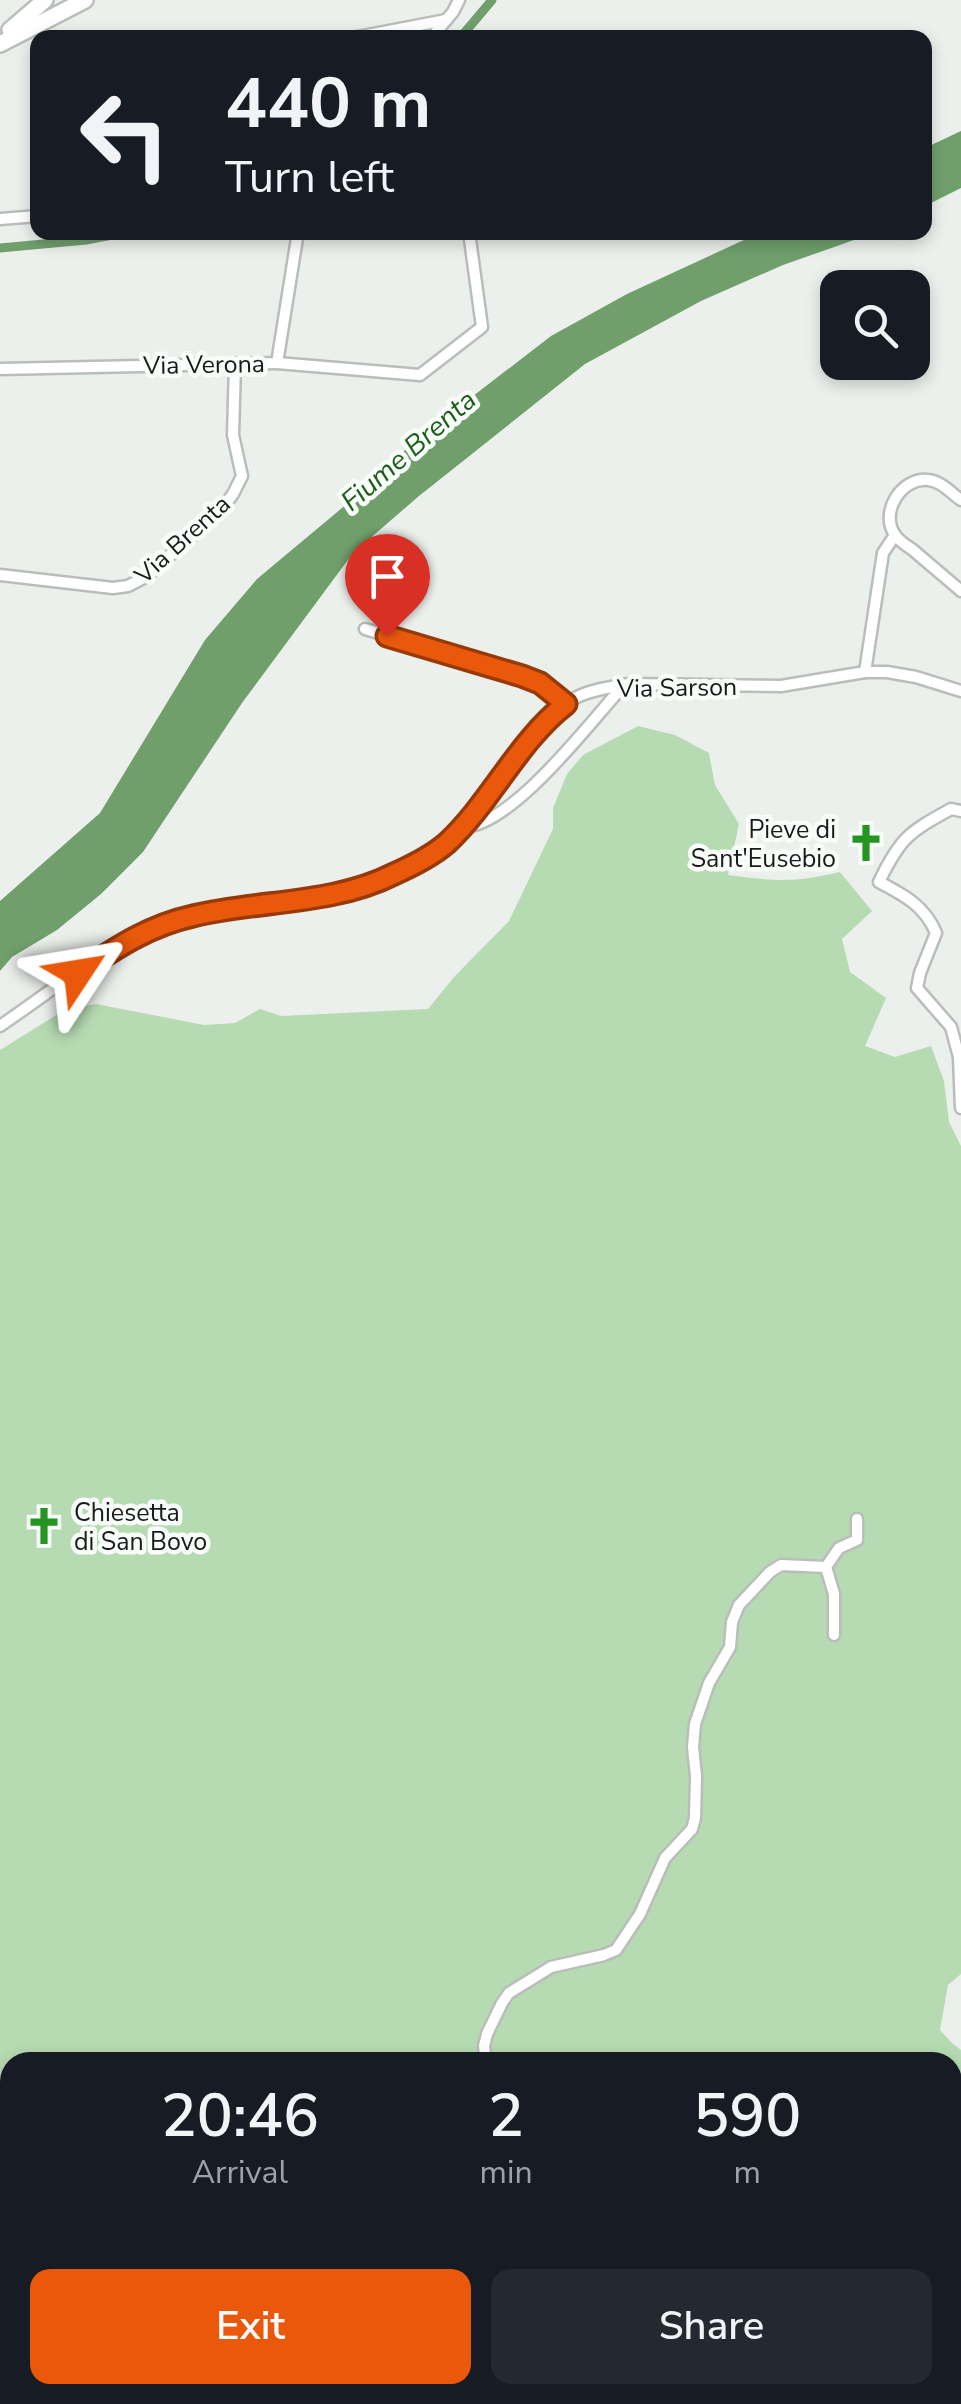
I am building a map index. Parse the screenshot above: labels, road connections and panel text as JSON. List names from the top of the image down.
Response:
{
  "streets": {
    "street": ["Via Verona", "Via Brenta", "Via Sarson"]
  },
  "crossings": [
    ["Via Verona", "Via Brenta"]
  ],
  "water": ["Fiume Brenta"],
  "places": {
    "church": ["Pieve di Sant'Eusebio", "Chiesetta di San Bovo"]
  },
  "page": {
    "turn": ["440 m", "Turn left"],
    "eta": [
      "20:46",
      "Arrival",
      "2",
      "min",
      "590",
      "m"
    ],
    "buttons": ["Exit", "Share"]
  }
}
